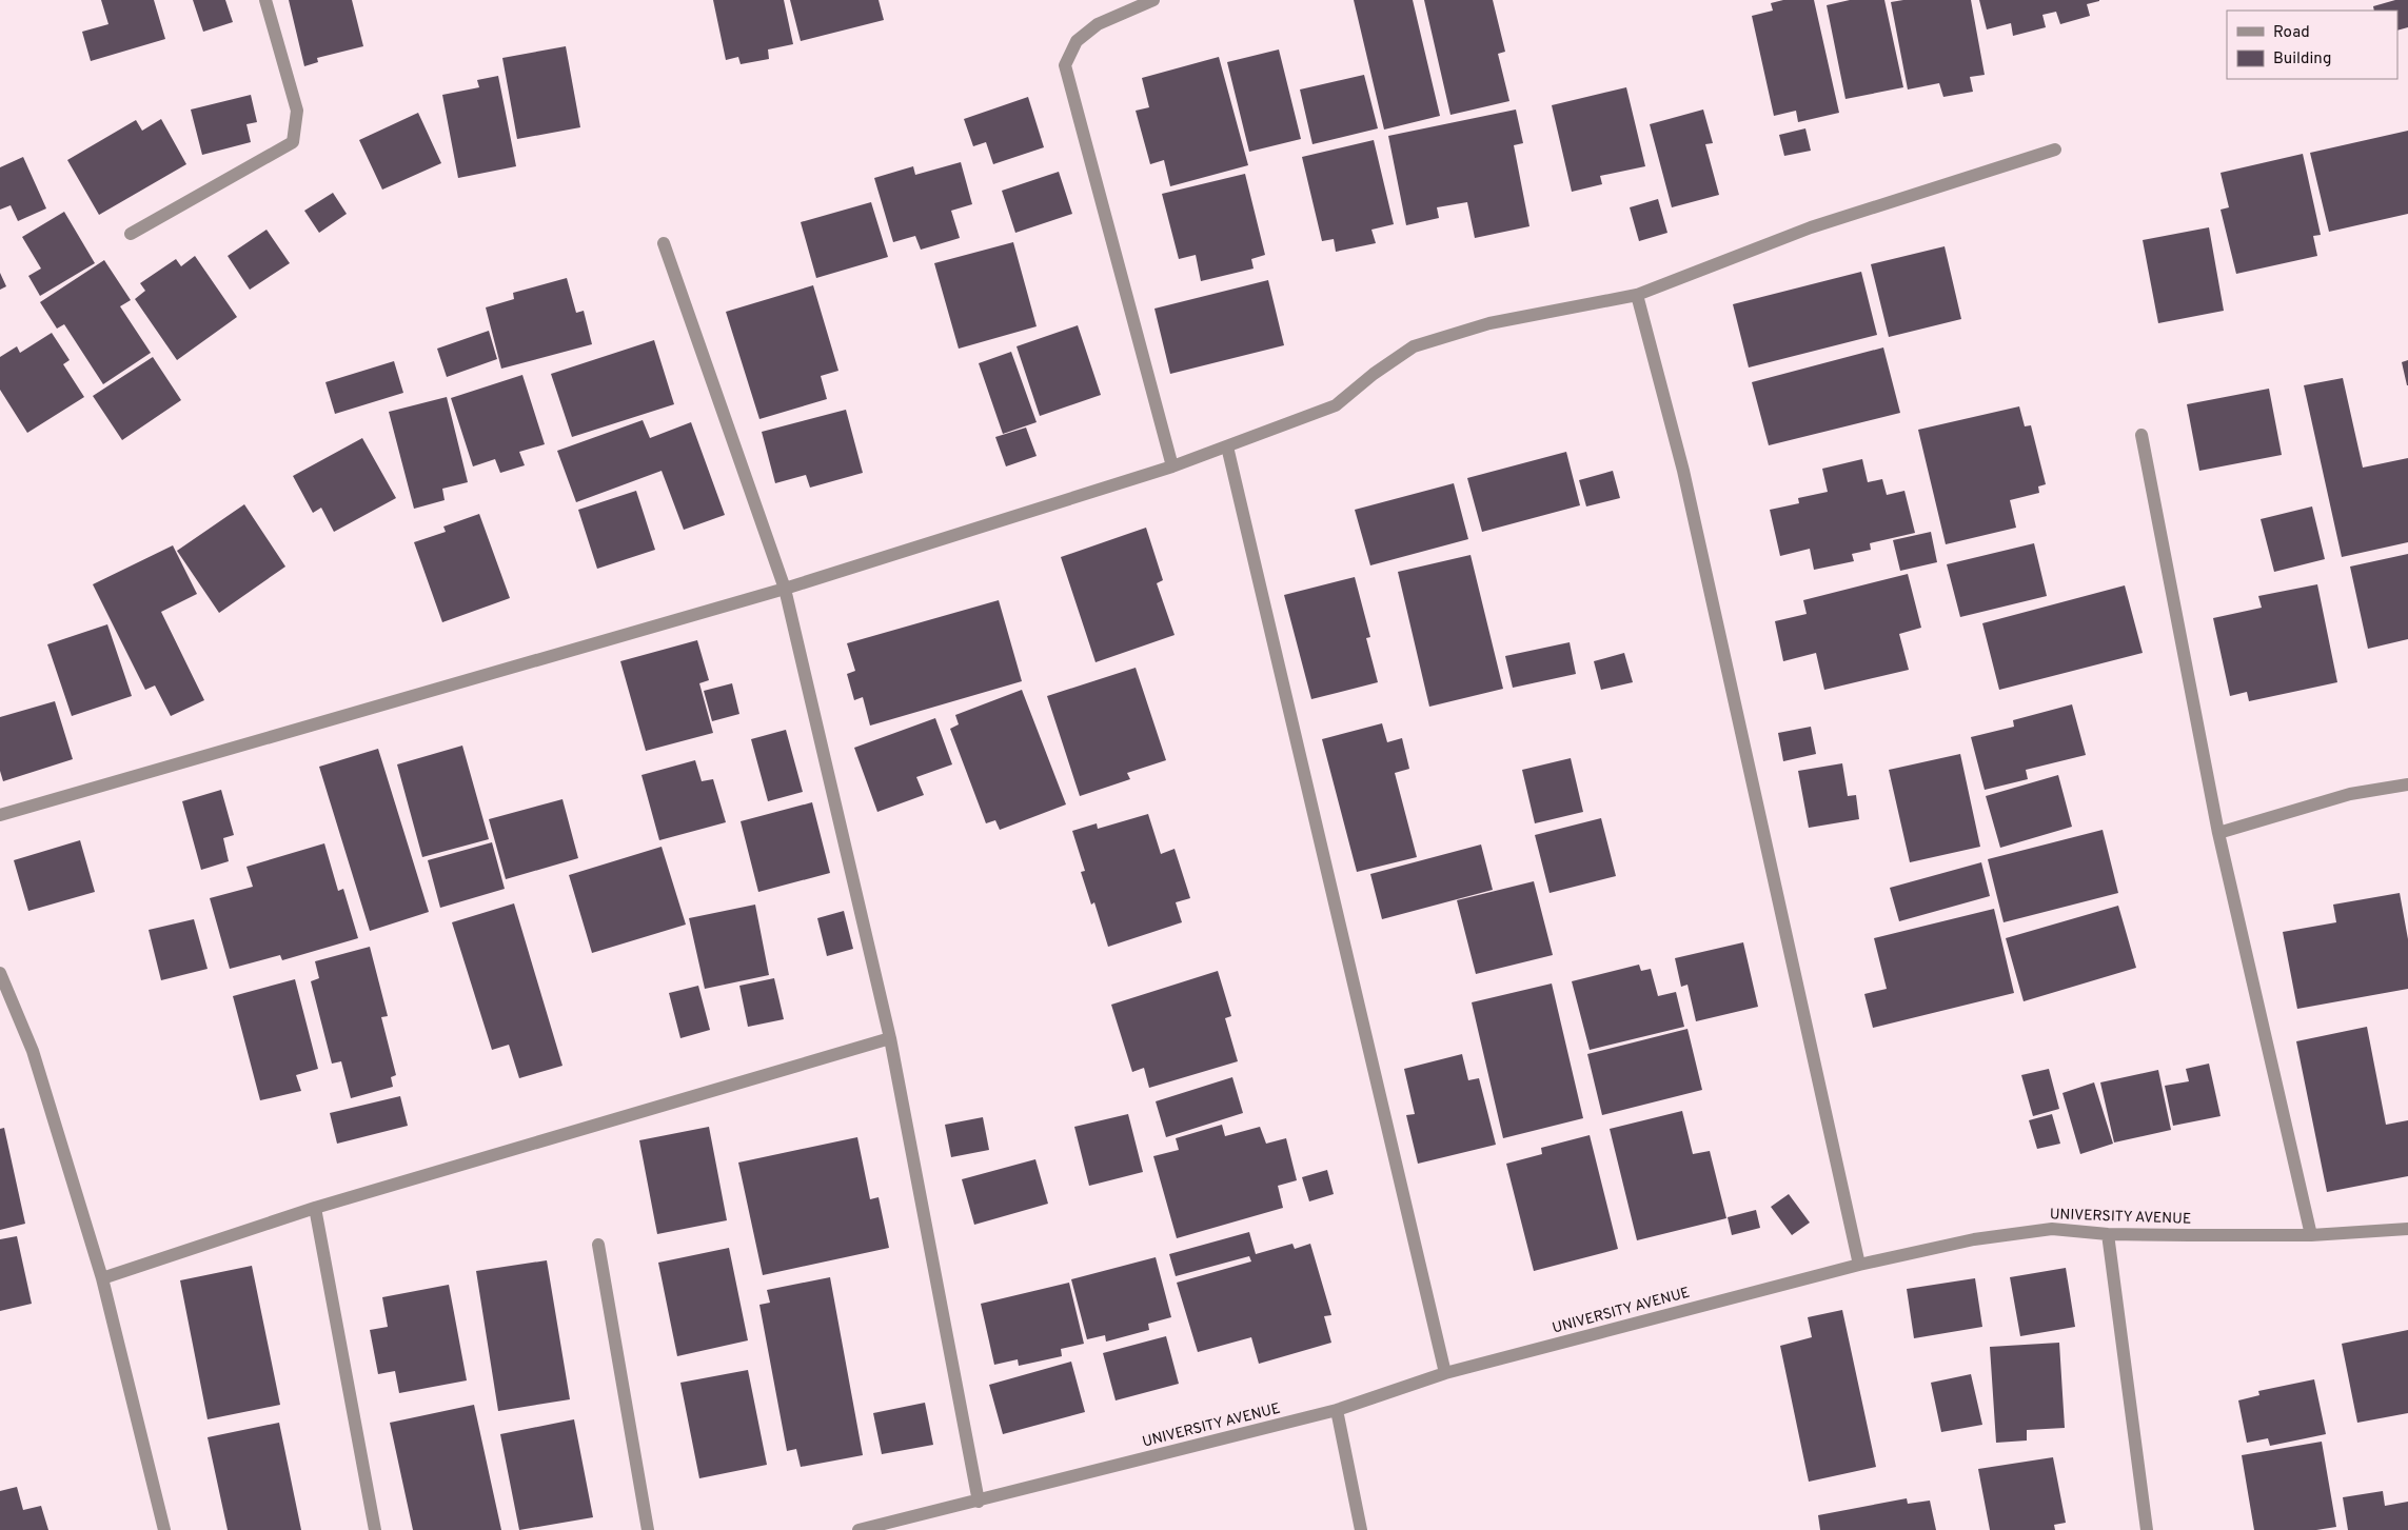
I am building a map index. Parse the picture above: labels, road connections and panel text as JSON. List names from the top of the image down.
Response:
{
  "streets": {
    "street": ["UNIVERSITY AVENUE"]
  },
  "legend": ["Road", "Building"]
}
